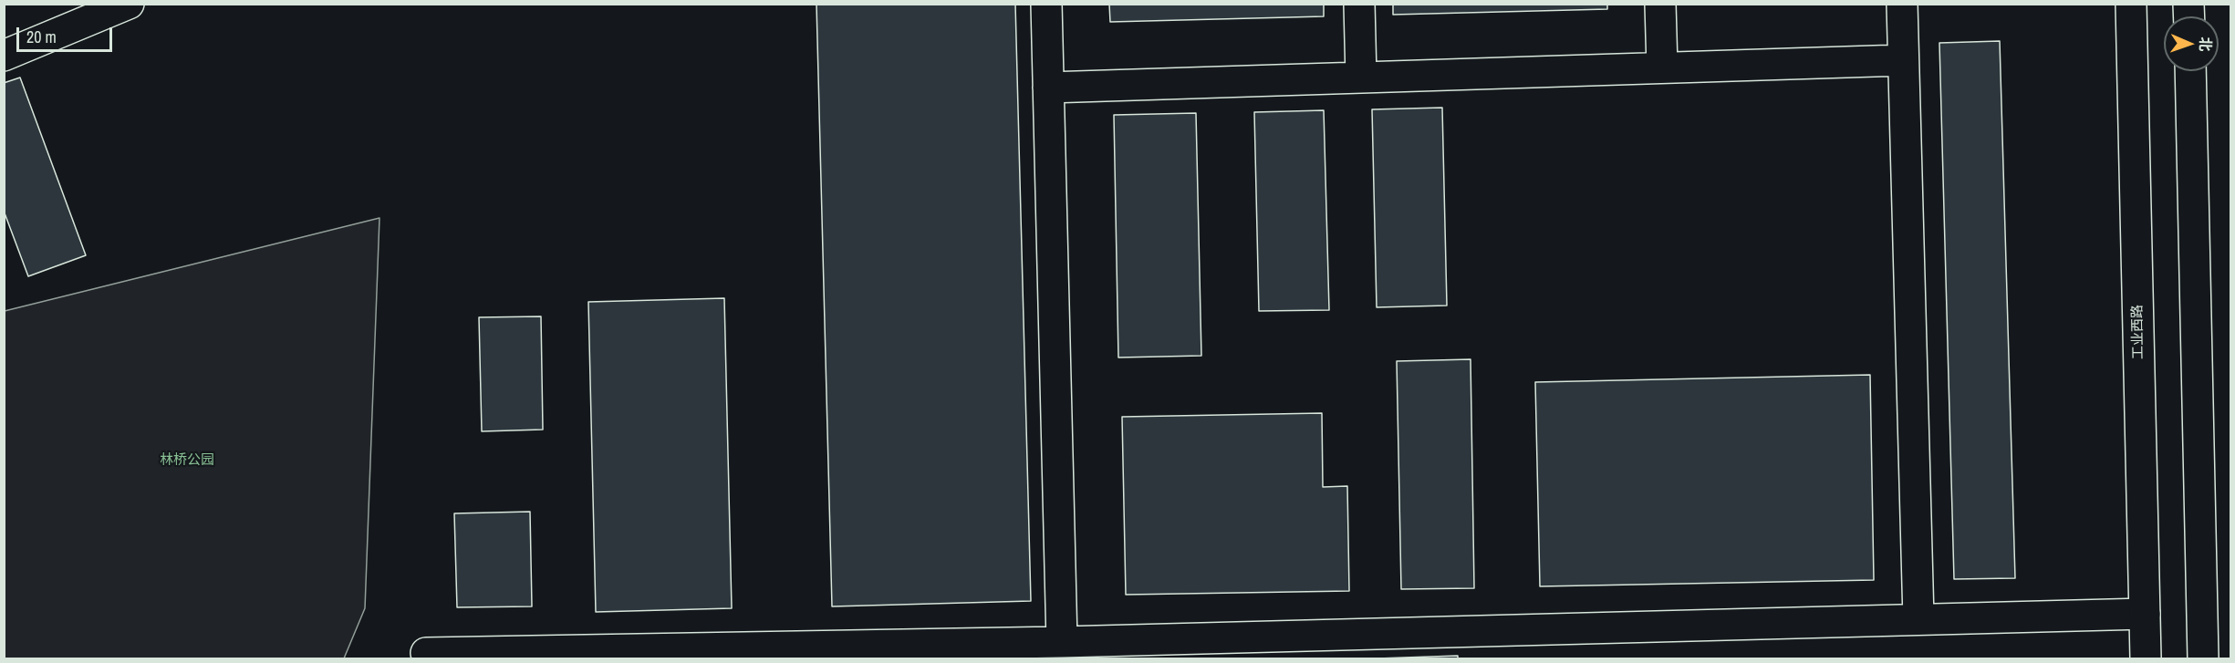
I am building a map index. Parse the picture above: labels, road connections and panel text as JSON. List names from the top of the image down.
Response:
{
  "streets": {
    "main road": ["工业西路"]
  },
  "parks": ["林桥公园"],
  "scale_bar": "20 m",
  "north": "right"
}
